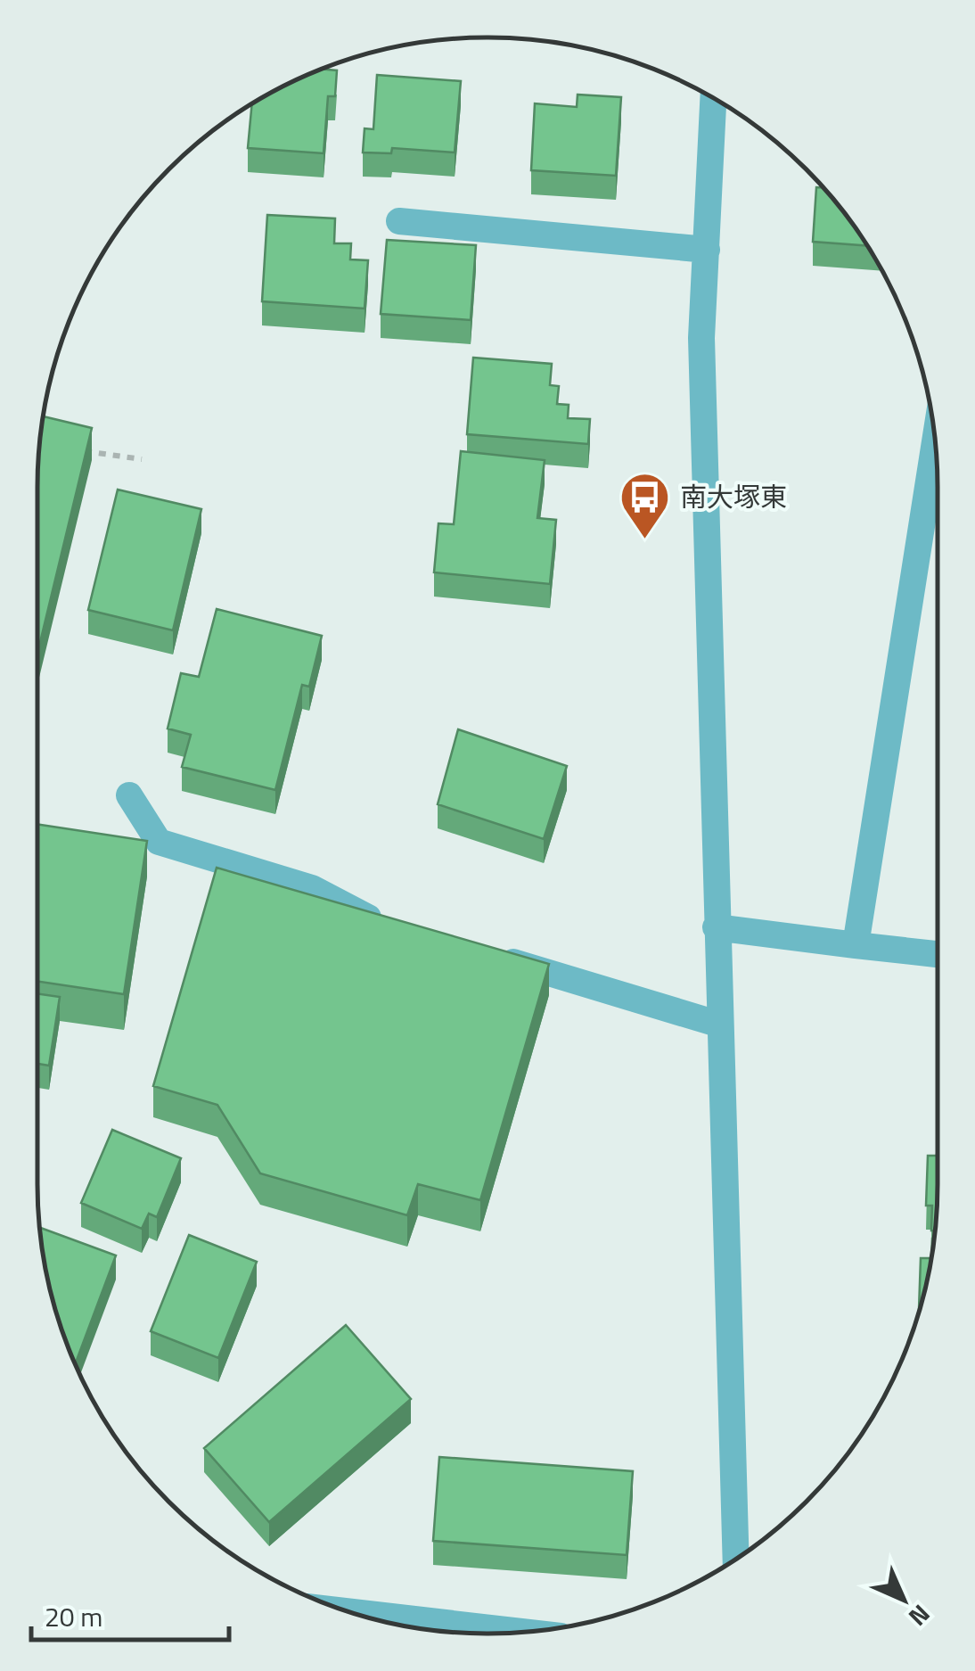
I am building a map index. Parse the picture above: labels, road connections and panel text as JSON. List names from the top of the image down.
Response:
{
  "places": {
    "bus stop": ["南大塚東"]
  },
  "scale_bar": "20 m",
  "north": "bottom right"
}
